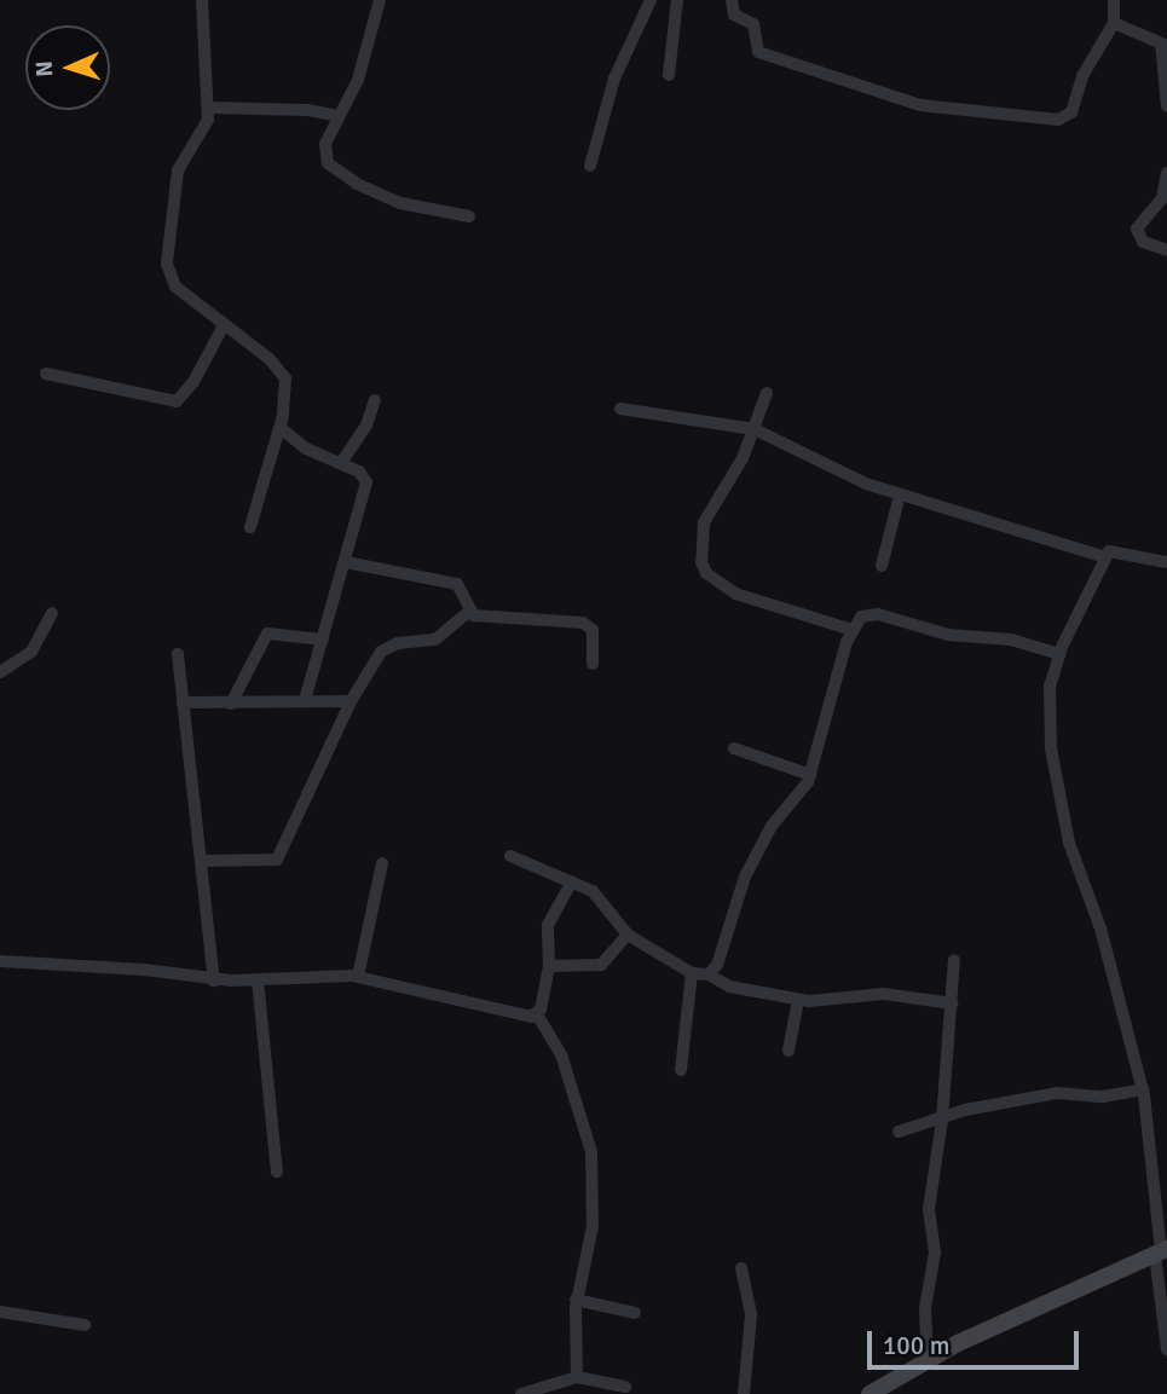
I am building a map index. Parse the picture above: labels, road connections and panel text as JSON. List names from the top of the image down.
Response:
{
  "scale_bar": "100 m",
  "north": "left"
}
